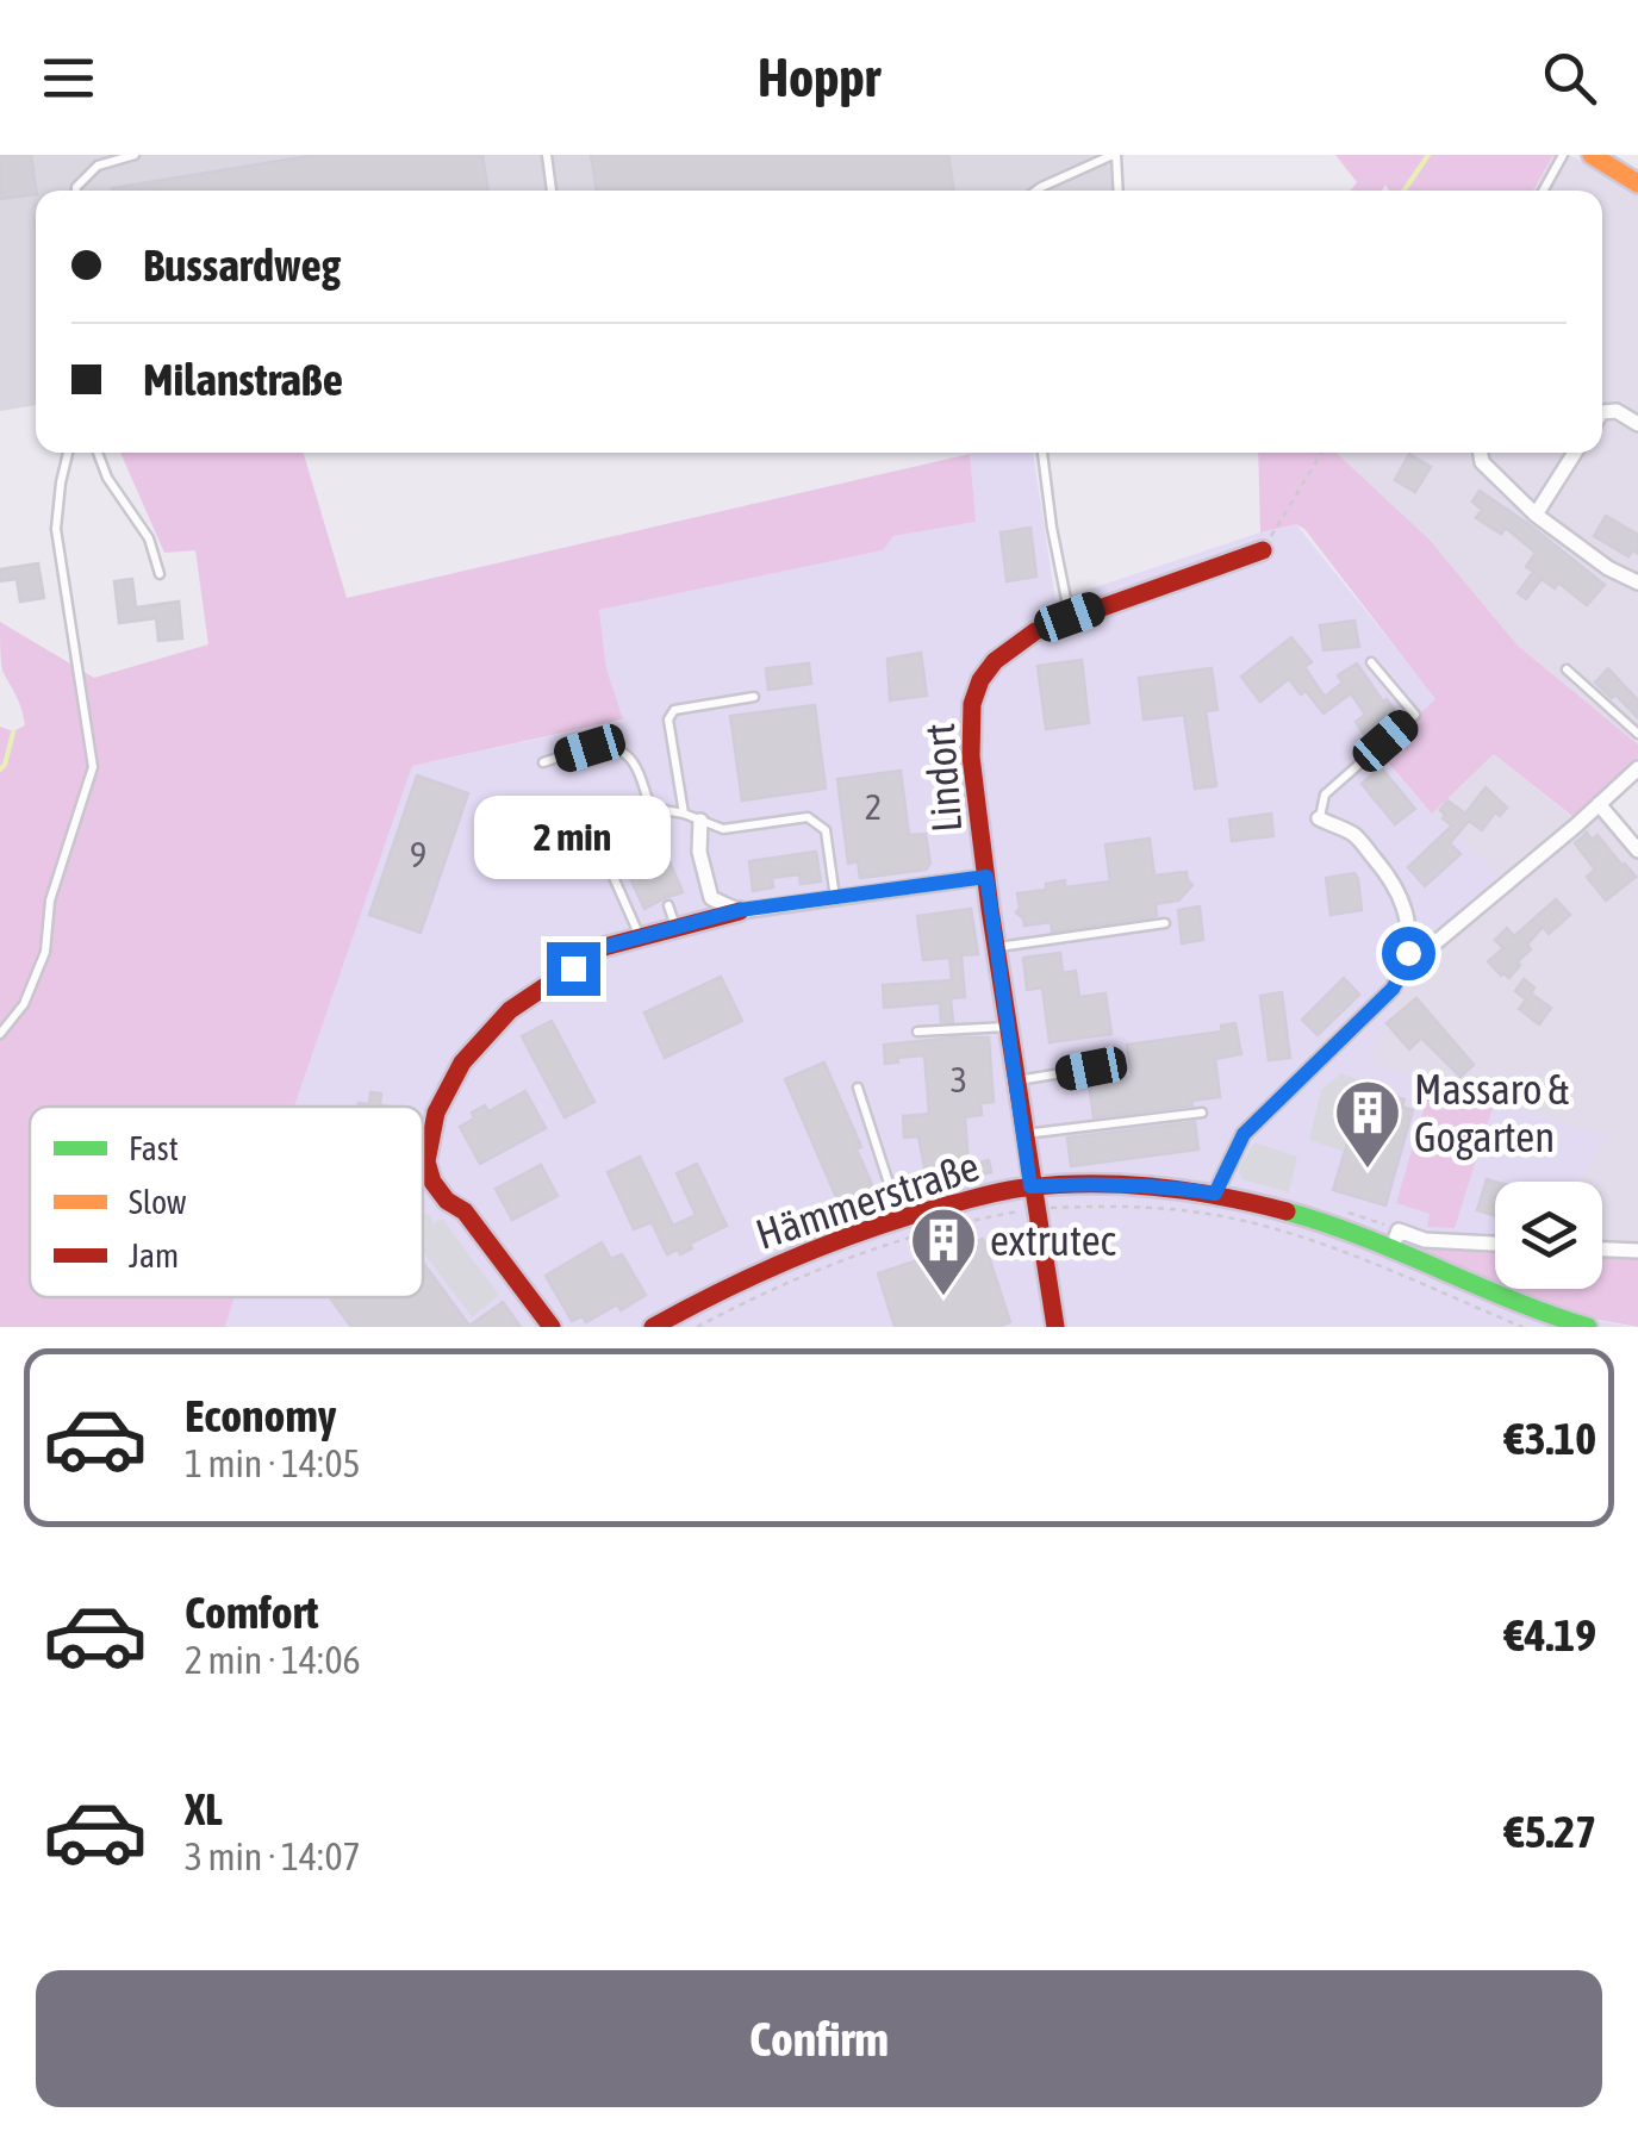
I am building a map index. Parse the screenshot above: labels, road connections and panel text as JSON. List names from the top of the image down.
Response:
{
  "streets": {
    "street": ["Lindort", "Hämmerstraße"]
  },
  "crossings": [
    ["Lindort", "Hämmerstraße"]
  ],
  "places": {
    "building": ["Massaro & Gogarten", "extrutec"]
  },
  "house_numbers": ["2", "9", "3"],
  "legend": ["Fast", "Slow", "Jam"],
  "page": {
    "header": "Hoppr",
    "banner": ["Bussardweg", "Milanstraße"],
    "bubble": "2 min",
    "list": [
      {
        "name": "Economy",
        "note": "1 min · 14:05",
        "value": "€3.10"
      },
      {
        "name": "Comfort",
        "note": "2 min · 14:06",
        "value": "€4.19"
      },
      {
        "name": "XL",
        "note": "3 min · 14:07",
        "value": "€5.27"
      }
    ],
    "buttons": "Confirm"
  }
}
